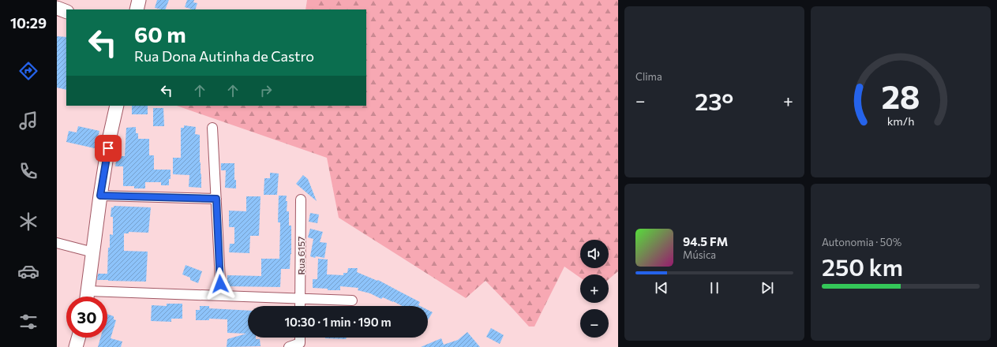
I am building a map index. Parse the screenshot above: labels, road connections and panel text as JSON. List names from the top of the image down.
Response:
{
  "streets": {
    "street": ["Rua 6157"]
  },
  "page": {
    "tabs": "10:29",
    "tile": [
      "Clima",
      ["Autonomia · 50%", "250 km"]
    ],
    "turn": ["60 m", "Rua Dona Autinha de Castro"],
    "heat": ["−", "23°", "+"],
    "song": ["94.5 FM", "Música"],
    "map_buttons": ["+", "−"],
    "limit": "30",
    "trip": "10:30 · 1 min · 190 m",
    "gauge": ["28", "km/h"]
  }
}
